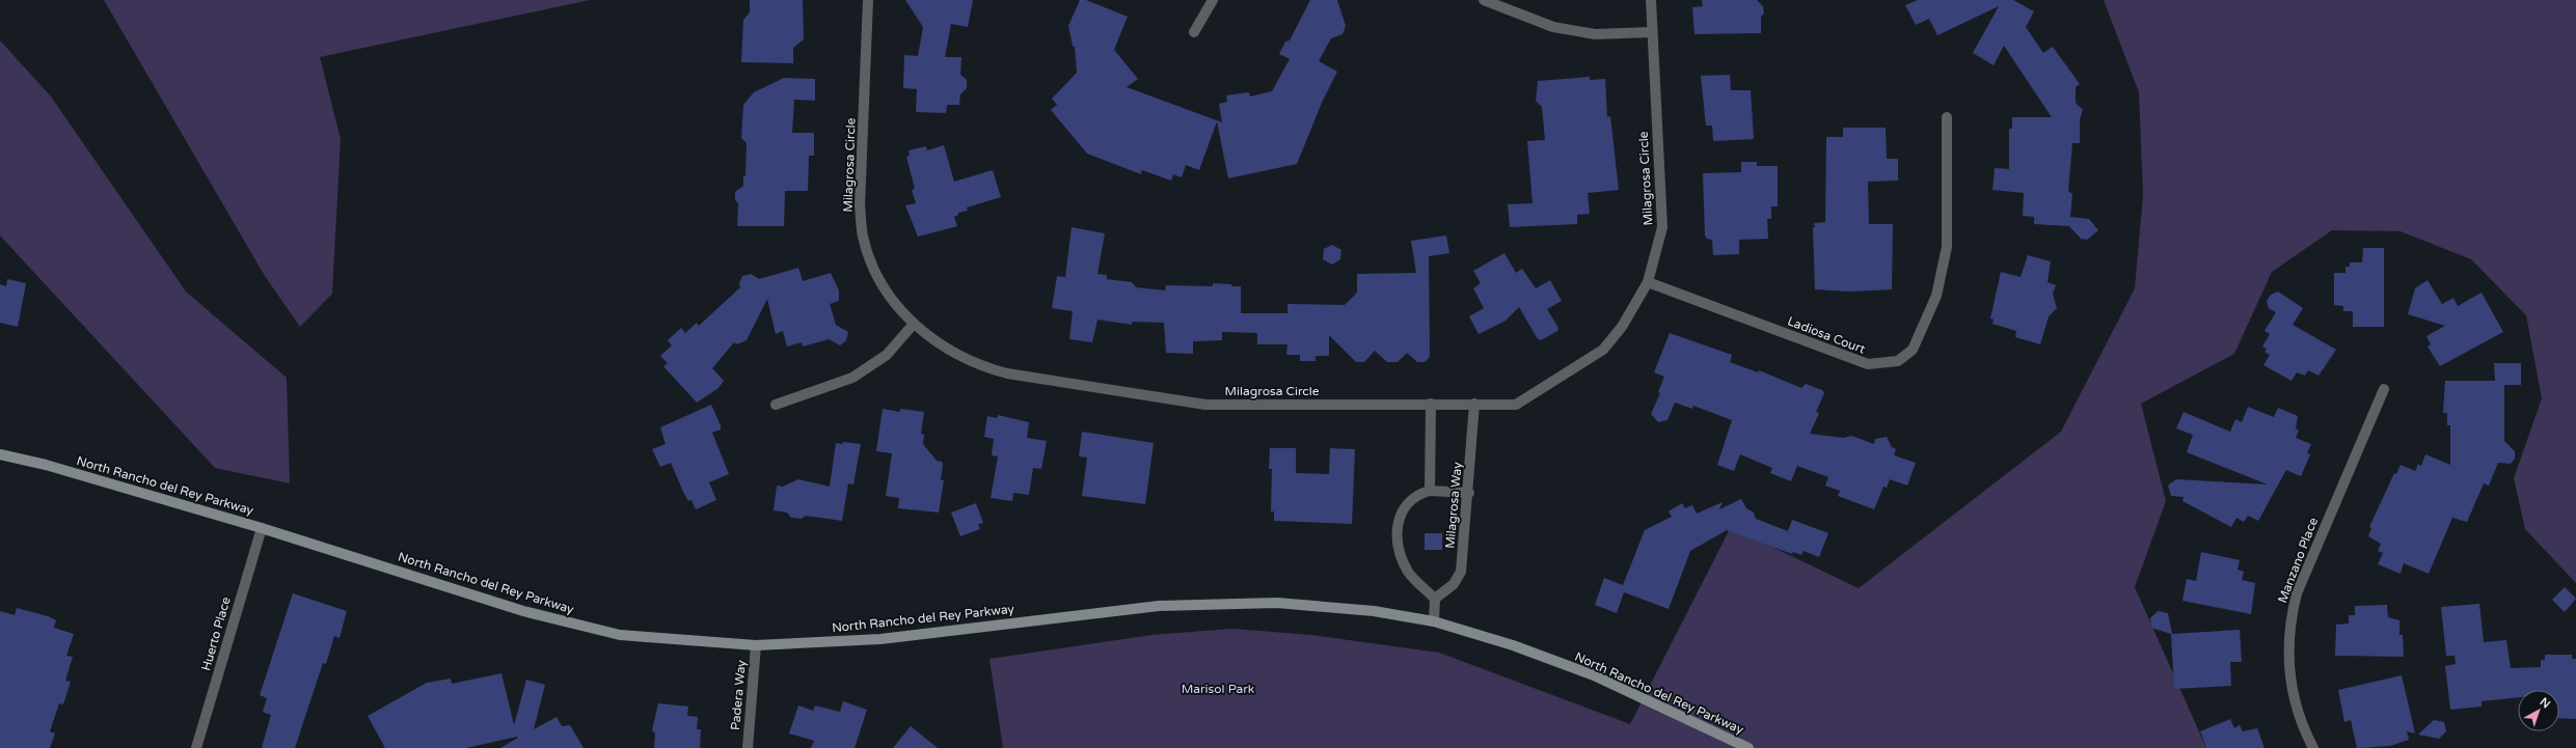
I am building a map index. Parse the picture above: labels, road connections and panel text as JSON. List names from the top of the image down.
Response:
{
  "streets": {
    "street": [
      "Milagrosa Circle",
      "Ladiosa Court",
      "North Rancho del Rey Parkway",
      "Milagrosa Way",
      "Manzano Place",
      "Huerto Place",
      "Padera Way"
    ]
  },
  "crossings": [
    ["Milagrosa Circle", "Ladiosa Court"],
    ["Milagrosa Circle", "Milagrosa Way"],
    ["North Rancho del Rey Parkway", "Huerto Place"],
    ["North Rancho del Rey Parkway", "Padera Way"]
  ],
  "parks": ["Marisol Park"],
  "north": "top right"
}
